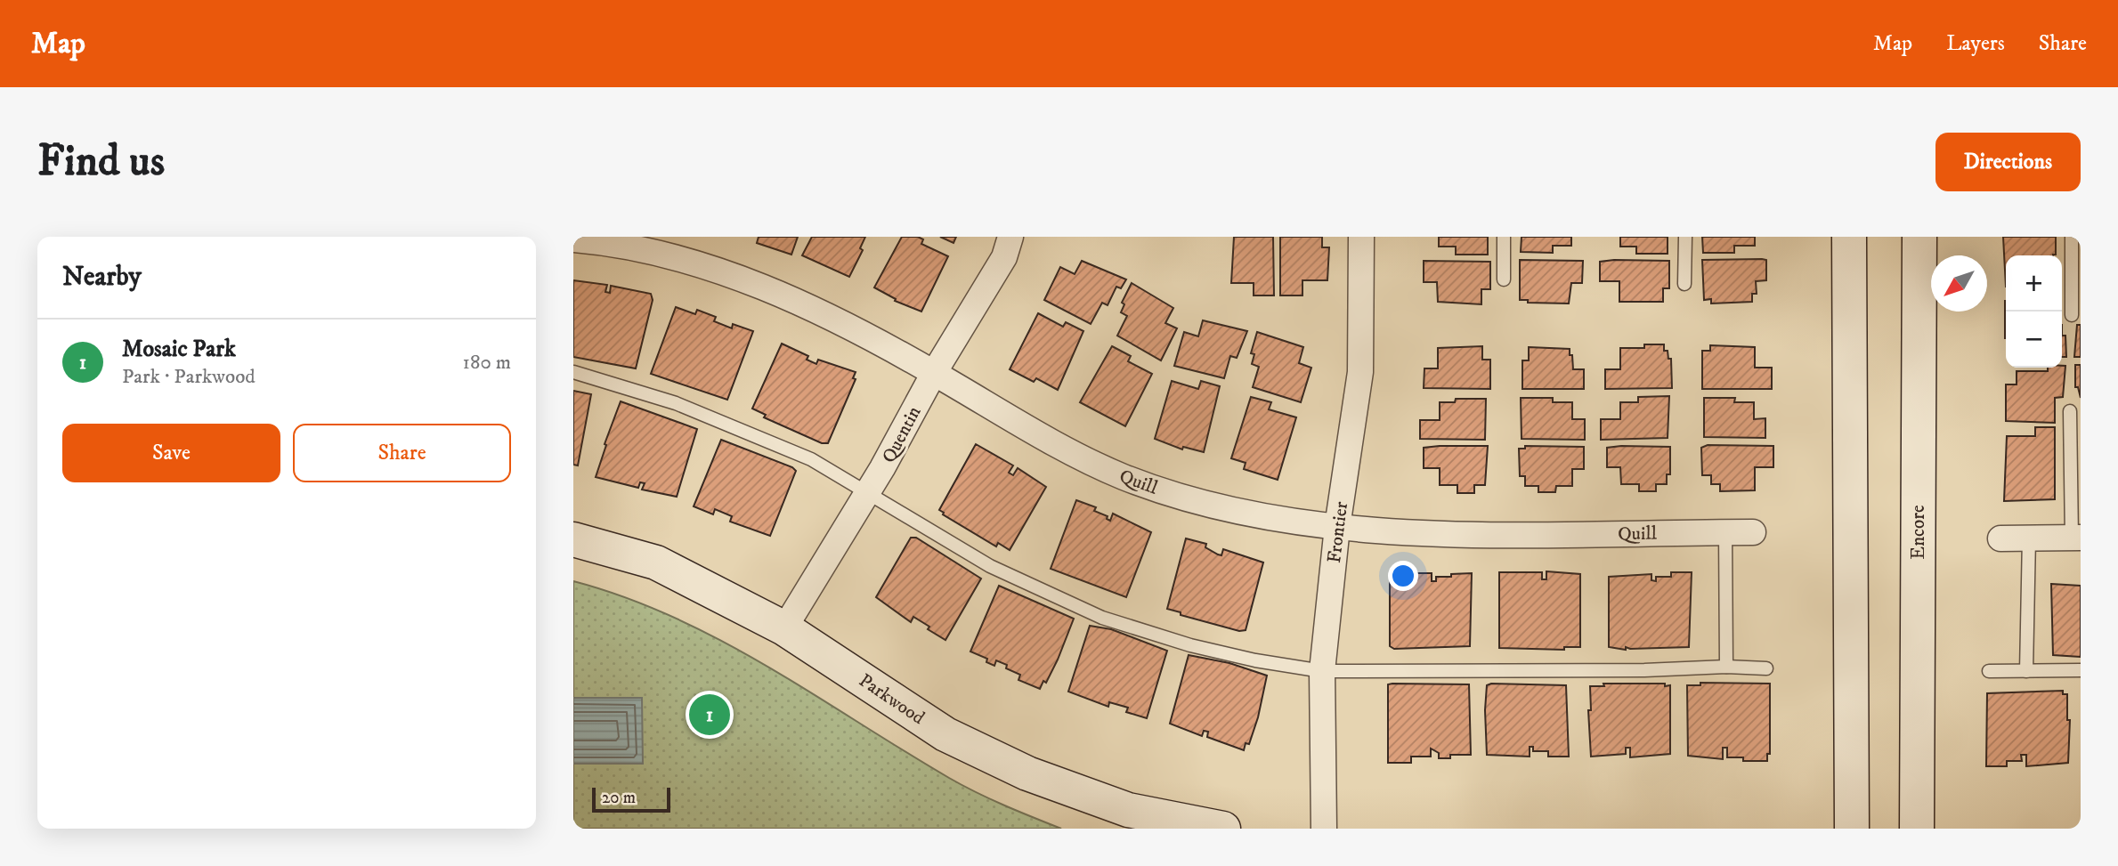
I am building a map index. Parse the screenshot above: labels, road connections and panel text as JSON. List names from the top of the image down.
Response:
{
  "streets": {
    "street": [
      "Quentin",
      "Quill",
      "Frontier",
      "Encore",
      "Parkwood"
    ]
  },
  "crossings": [
    ["Quentin", "Quill"],
    ["Quentin", "Parkwood"],
    ["Quill", "Frontier"]
  ],
  "scale_bar": "20 m",
  "north": "bottom left",
  "page": {
    "header": "Map",
    "nav": ["Map", "Layers", "Share"],
    "buttons": [
      "Directions",
      ["Save", "Share"]
    ],
    "title": "Find us",
    "heading": "Nearby",
    "map_buttons": ["+", "−"],
    "list": [
      {
        "mark": "1",
        "name": "Mosaic Park",
        "note": "Park · Parkwood",
        "value": "180 m"
      }
    ],
    "pins": "1",
    "scale": "20 m"
  }
}
